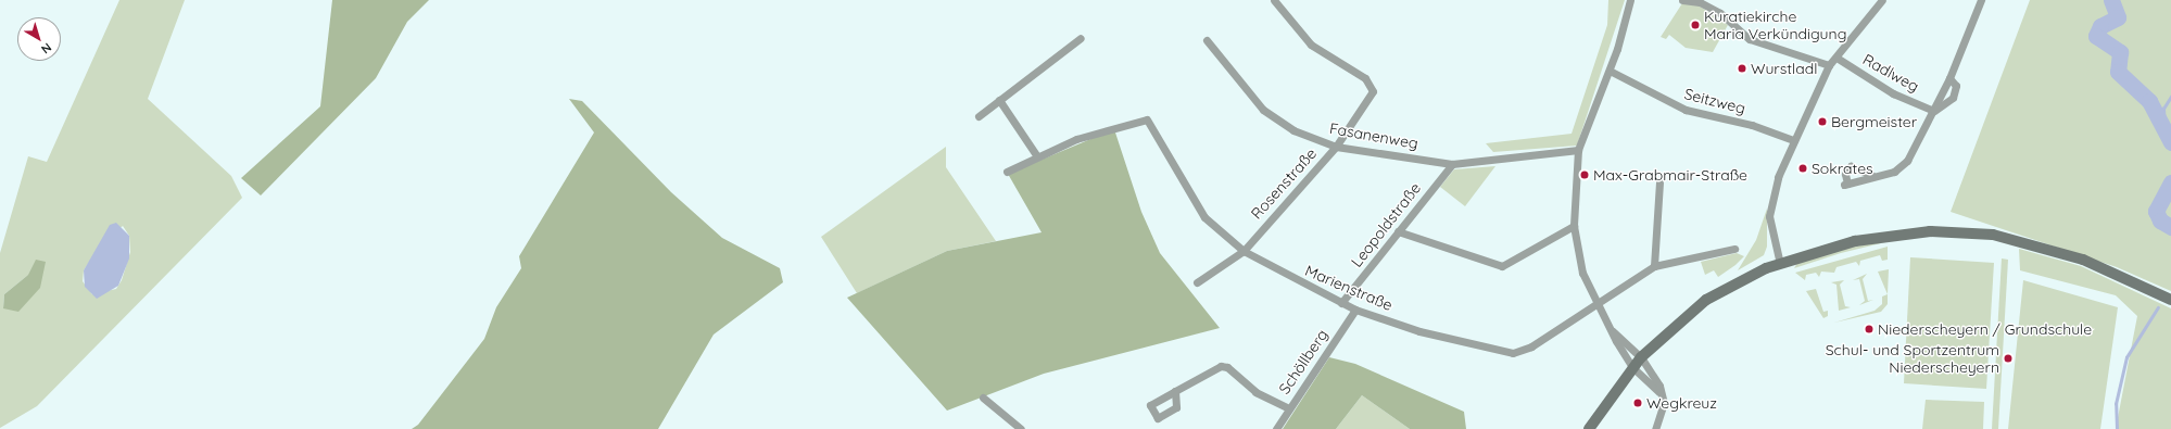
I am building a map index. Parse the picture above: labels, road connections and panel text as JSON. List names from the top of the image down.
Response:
{
  "streets": {
    "street": [
      "Radlweg",
      "Seitzweg",
      "Fasanenweg",
      "Rosenstraße",
      "Leopoldstraße",
      "Marienstraße",
      "Schöllberg"
    ]
  },
  "crossings": [
    ["Fasanenweg", "Rosenstraße"],
    ["Fasanenweg", "Leopoldstraße"],
    ["Rosenstraße", "Marienstraße"],
    ["Leopoldstraße", "Marienstraße"],
    ["Marienstraße", "Schöllberg"]
  ],
  "places": [
    "Kuratiekirche Maria Verkündigung",
    "Wurstladl",
    "Bergmeister",
    "Sokrates",
    "Max-Grabmair-Straße",
    "Niederscheyern / Grundschule",
    "Schul- und Sportzentrum Niederscheyern",
    "Wegkreuz"
  ],
  "north": "bottom right"
}
